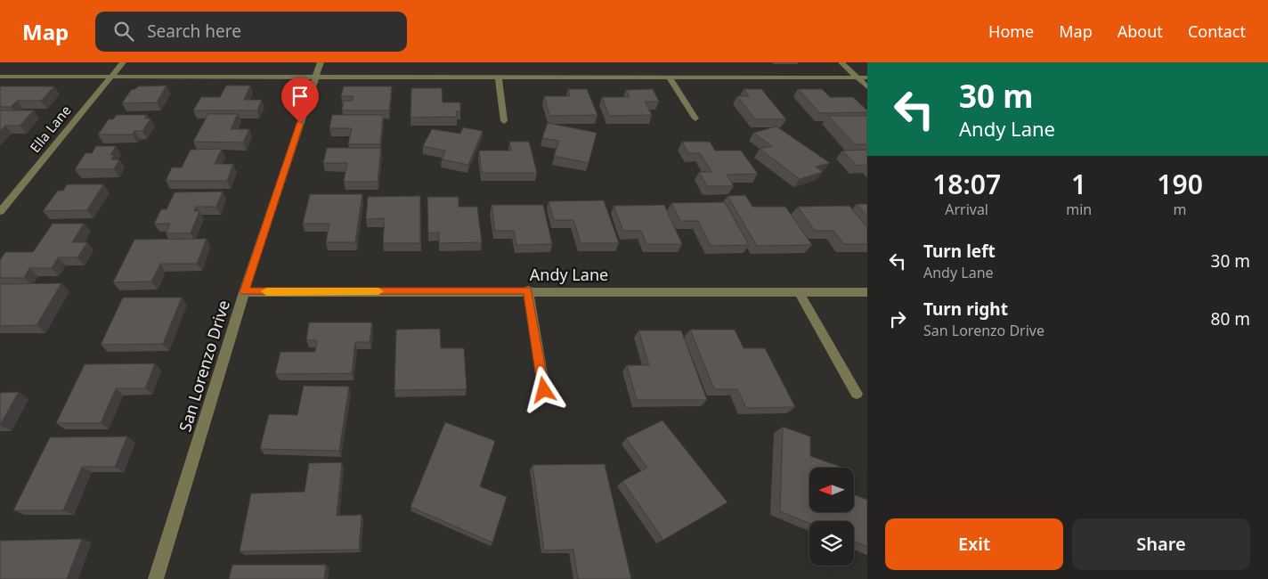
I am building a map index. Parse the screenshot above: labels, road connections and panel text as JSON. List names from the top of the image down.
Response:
{
  "streets": {
    "street": ["Ella Lane", "Andy Lane", "San Lorenzo Drive"]
  },
  "crossings": [
    ["Andy Lane", "San Lorenzo Drive"]
  ],
  "north": "left",
  "page": {
    "header": "Map",
    "search": "Search here",
    "nav": [
      "Home",
      "Map",
      "About",
      "Contact"
    ],
    "turn": ["30 m", "Andy Lane"],
    "eta": [
      "18:07",
      "Arrival",
      "1",
      "min",
      "190",
      "m"
    ],
    "list": [
      {
        "name": "Turn left",
        "note": "Andy Lane",
        "value": "30 m"
      },
      {
        "name": "Turn right",
        "note": "San Lorenzo Drive",
        "value": "80 m"
      }
    ],
    "buttons": ["Exit", "Share"]
  }
}
